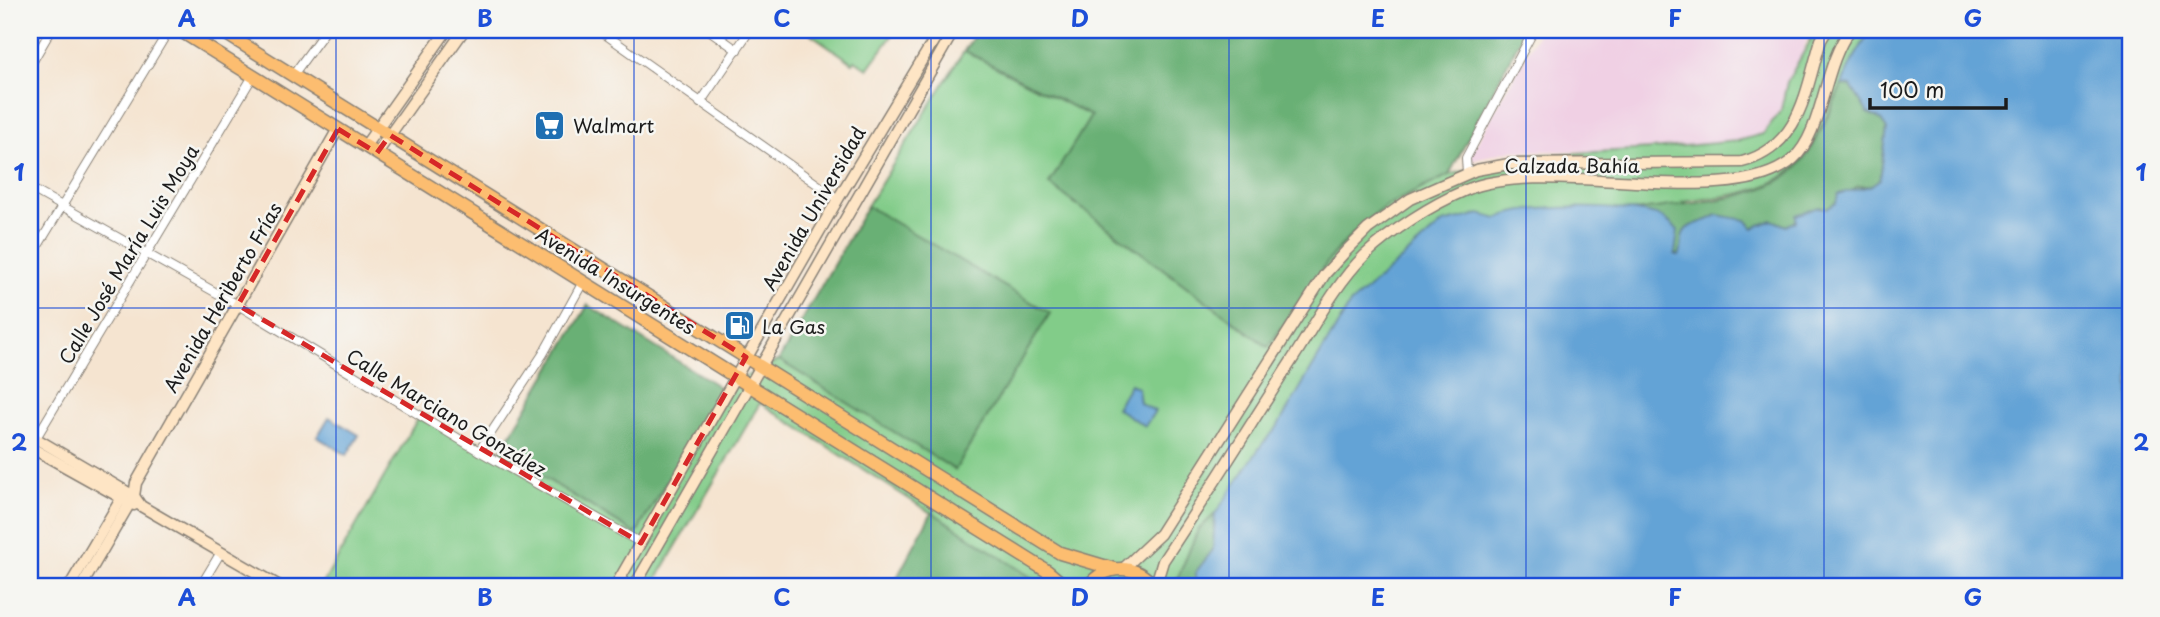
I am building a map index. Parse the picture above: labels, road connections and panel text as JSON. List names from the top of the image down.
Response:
{
  "streets": {
    "main road": [
      "Calzada Bahía",
      "Avenida Universidad",
      "Avenida Insurgentes",
      "Avenida Heriberto Frías"
    ],
    "street": ["Calle José María Luis Moya", "Calle Marciano González"]
  },
  "crossings": [
    ["Calzada Bahía", "Avenida Insurgentes"],
    ["Avenida Universidad", "Avenida Insurgentes"],
    ["Avenida Universidad", "Calle Marciano González"],
    ["Calle José María Luis Moya", "Avenida Insurgentes"],
    ["Calle José María Luis Moya", "Calle Marciano González"],
    ["Avenida Insurgentes", "Avenida Heriberto Frías"],
    ["Avenida Heriberto Frías", "Calle Marciano González"]
  ],
  "places": {
    "supermarket": ["Walmart"],
    "fuel station": ["La Gas"]
  },
  "scale_bar": "100 m",
  "grid": {
    "columns": [
      "A",
      "B",
      "C",
      "D",
      "E",
      "F",
      "G"
    ],
    "rows": ["1", "2"]
  }
}
